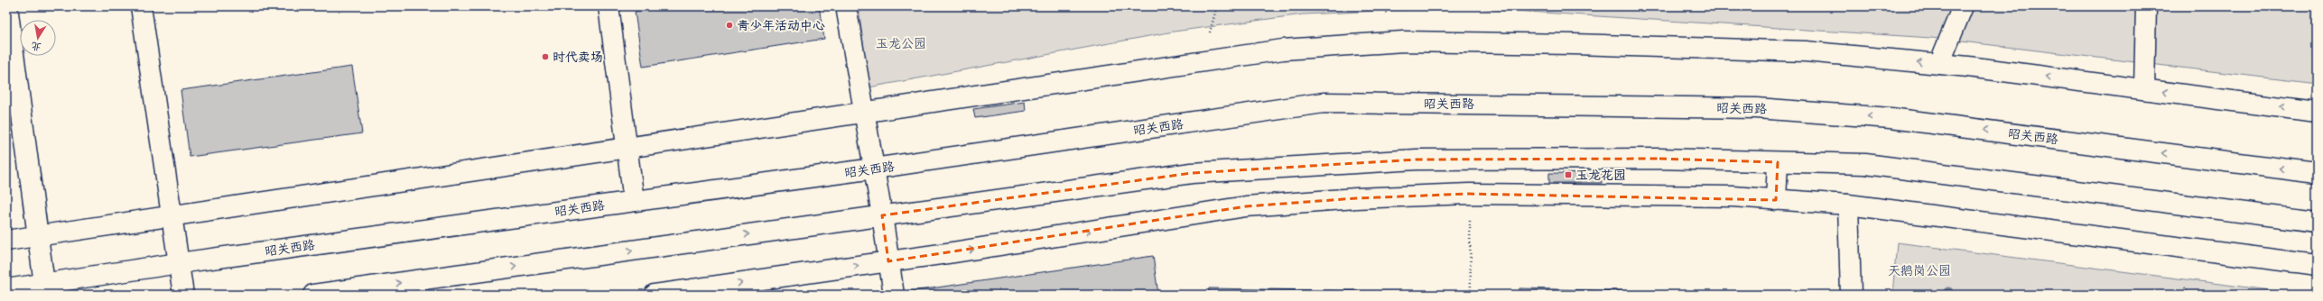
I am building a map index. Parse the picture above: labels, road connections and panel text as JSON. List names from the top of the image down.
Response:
{
  "streets": {
    "street": ["昭关西路"]
  },
  "parks": ["玉龙公园", "天鹅岗公园"],
  "places": {
    "other": ["青少年活动中心", "时代卖场"],
    "transit": ["玉龙花园"]
  },
  "north": "bottom"
}
